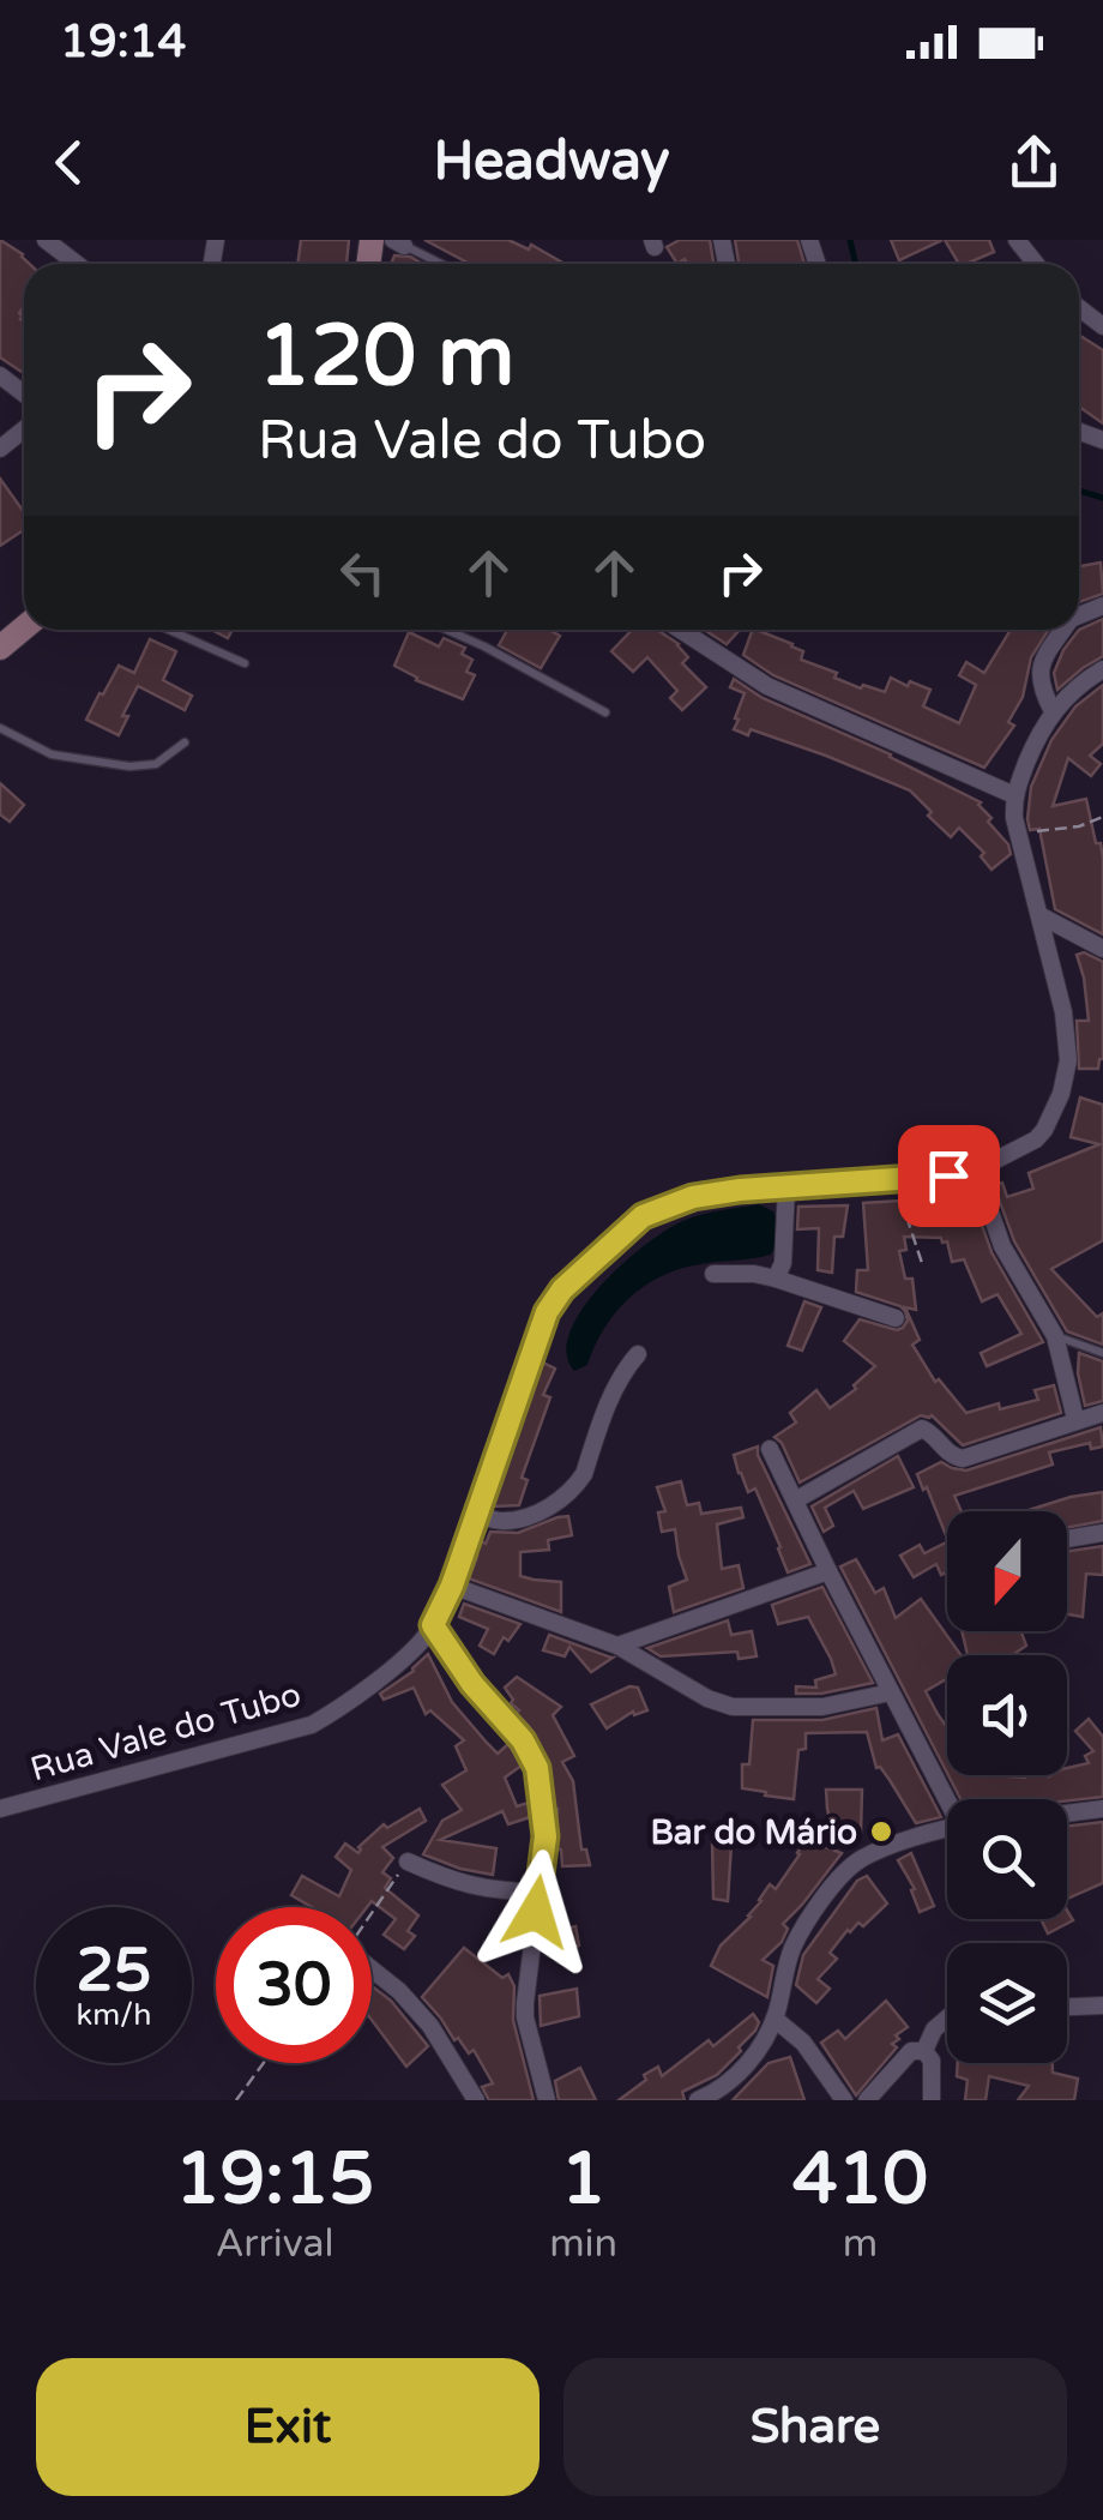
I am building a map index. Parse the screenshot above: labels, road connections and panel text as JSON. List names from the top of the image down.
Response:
{
  "streets": {
    "street": ["Rua Vale do Tubo"]
  },
  "places": ["Bar do Mário"],
  "north": "bottom",
  "page": {
    "status": "19:14",
    "header": "Headway",
    "turn": ["120 m", "Rua Vale do Tubo"],
    "speed": "25 km/h",
    "limit": "30",
    "eta": [
      "19:15",
      "Arrival",
      "1",
      "min",
      "410",
      "m"
    ],
    "buttons": ["Exit", "Share"]
  }
}
